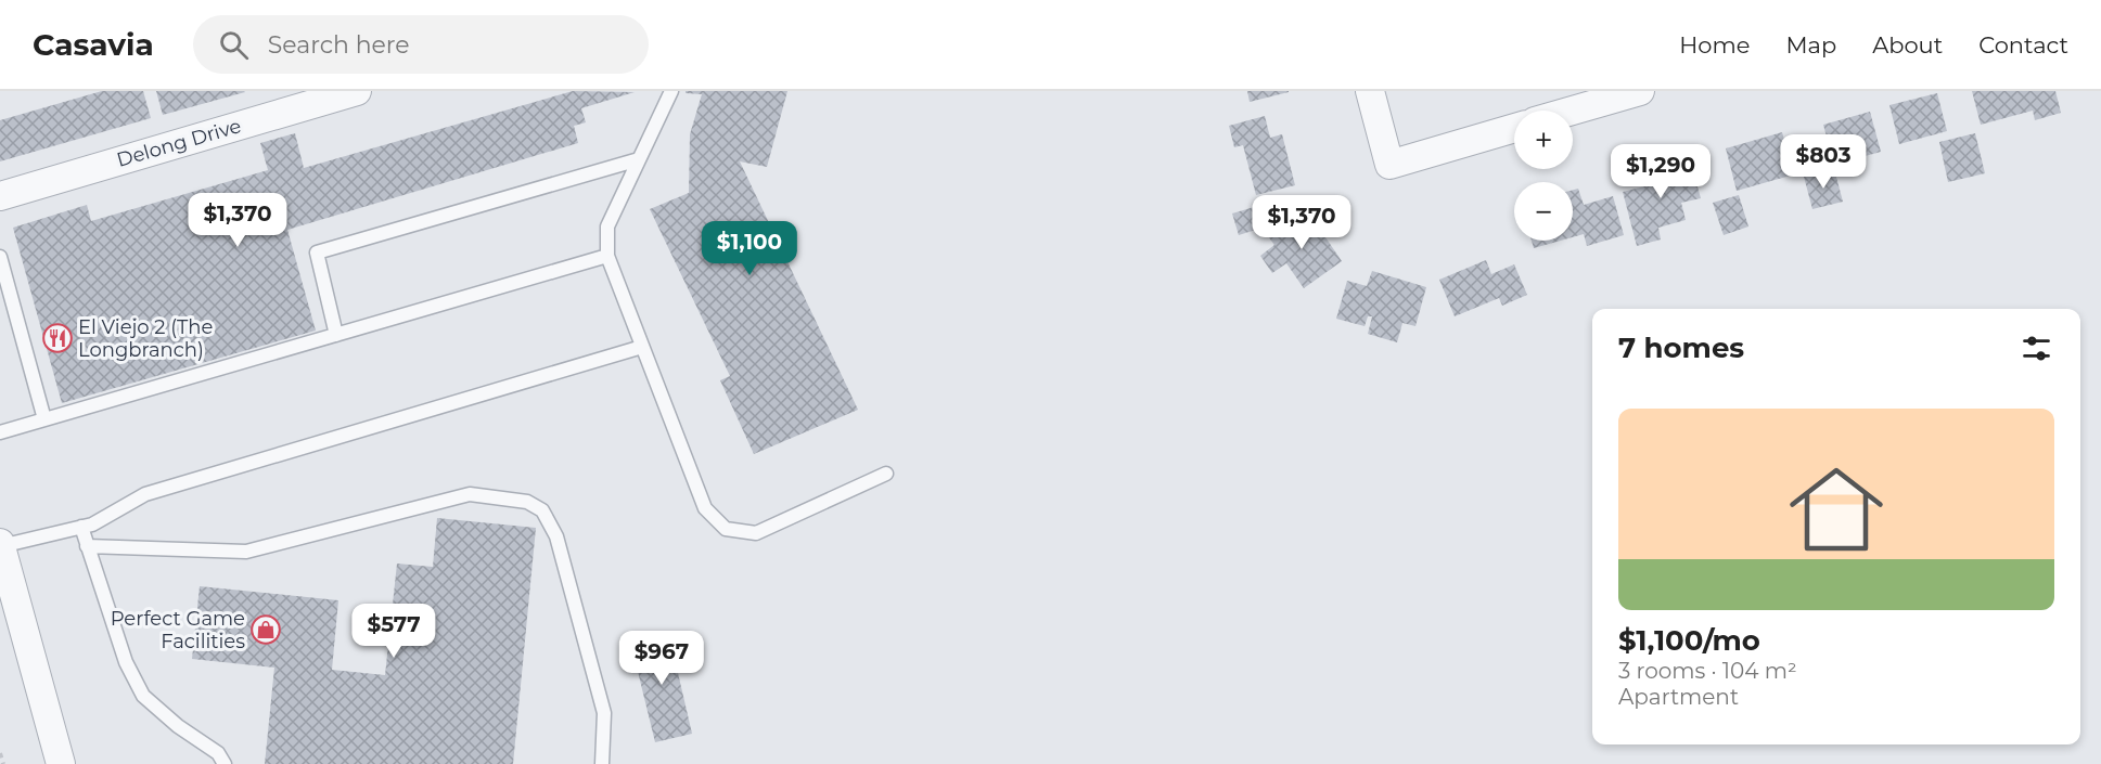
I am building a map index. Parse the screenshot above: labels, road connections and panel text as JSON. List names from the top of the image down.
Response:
{
  "streets": {
    "street": ["Delong Drive"]
  },
  "places": {
    "restaurant": ["El Viejo 2 (The Longbranch)"],
    "shop": ["Perfect Game Facilities"]
  },
  "page": {
    "header": "Casavia",
    "search": "Search here",
    "nav": [
      "Home",
      "Map",
      "About",
      "Contact"
    ],
    "map_buttons": ["+", "−"],
    "price": [
      "$803",
      "$1,290",
      "$1,370",
      "$1,370",
      "$1,100",
      "$577",
      "$967"
    ],
    "heading": "7 homes",
    "list": [
      {
        "name": "$1,100/mo",
        "note": "3 rooms · 104 m² · Apartment"
      }
    ]
  }
}
